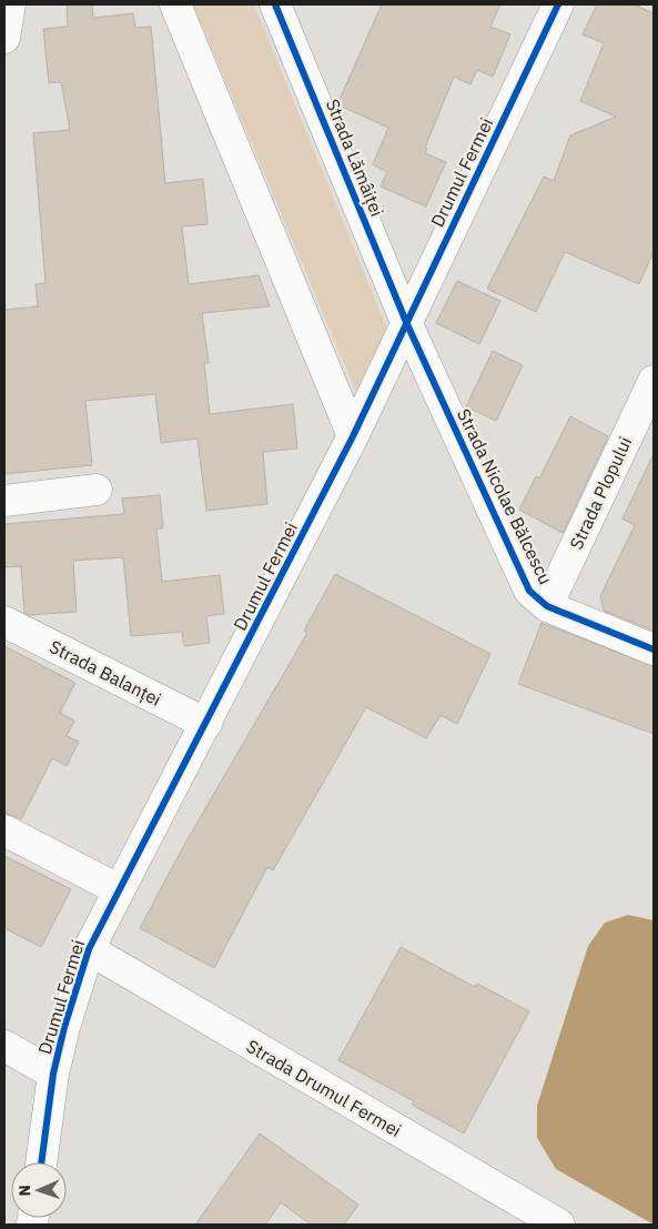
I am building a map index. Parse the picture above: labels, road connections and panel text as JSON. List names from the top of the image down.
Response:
{
  "streets": {
    "street": [
      "Strada Lămâiței",
      "Drumul Fermei",
      "Strada Plopului",
      "Strada Nicolae Bălcescu",
      "Strada Balanței",
      "Strada Drumul Fermei"
    ]
  },
  "crossings": [
    ["Strada Lămâiței", "Drumul Fermei"],
    ["Strada Lămâiței", "Strada Nicolae Bălcescu"],
    ["Drumul Fermei", "Strada Nicolae Bălcescu"],
    ["Drumul Fermei", "Strada Balanței"],
    ["Drumul Fermei", "Strada Drumul Fermei"],
    ["Strada Plopului", "Strada Nicolae Bălcescu"]
  ],
  "north": "left"
}
